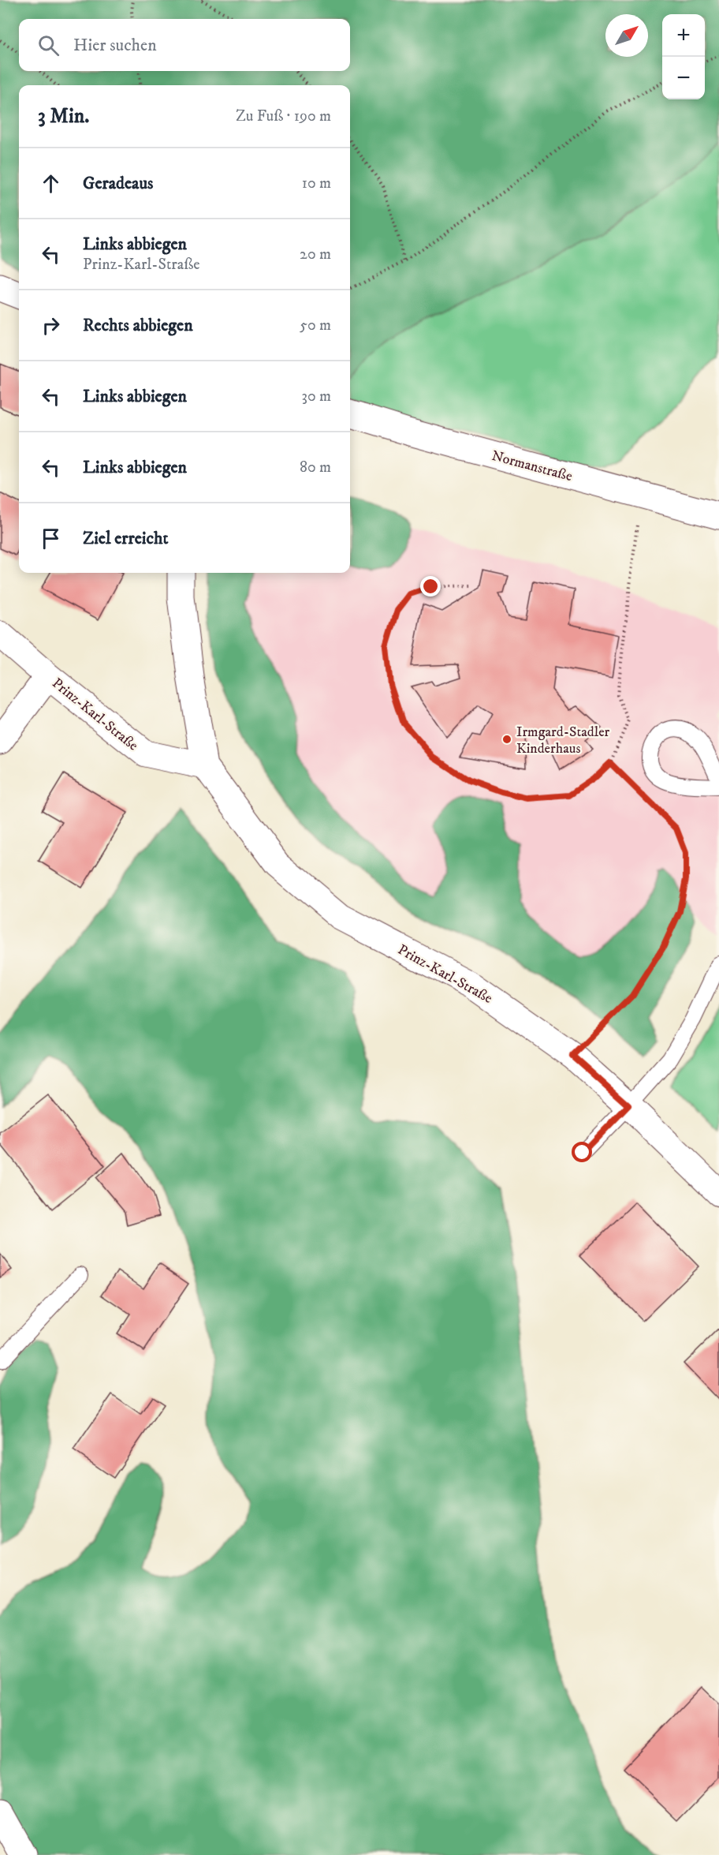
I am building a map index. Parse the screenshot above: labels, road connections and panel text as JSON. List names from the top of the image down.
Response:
{
  "streets": {
    "street": ["Normanstraße", "Prinz-Karl-Straße"]
  },
  "places": ["Irmgard-Stadler Kinderhaus"],
  "north": "top right",
  "page": {
    "map_buttons": ["+", "−"],
    "search": "Hier suchen",
    "heading": ["3 Min.", "Zu Fuß · 190 m"],
    "list": [
      ["Geradeaus", "10 m"],
      ["Links abbiegen", "Prinz-Karl-Straße", "20 m"],
      ["Rechts abbiegen", "50 m"],
      ["Links abbiegen", "30 m"],
      ["Links abbiegen", "80 m"],
      "Ziel erreicht"
    ]
  }
}
